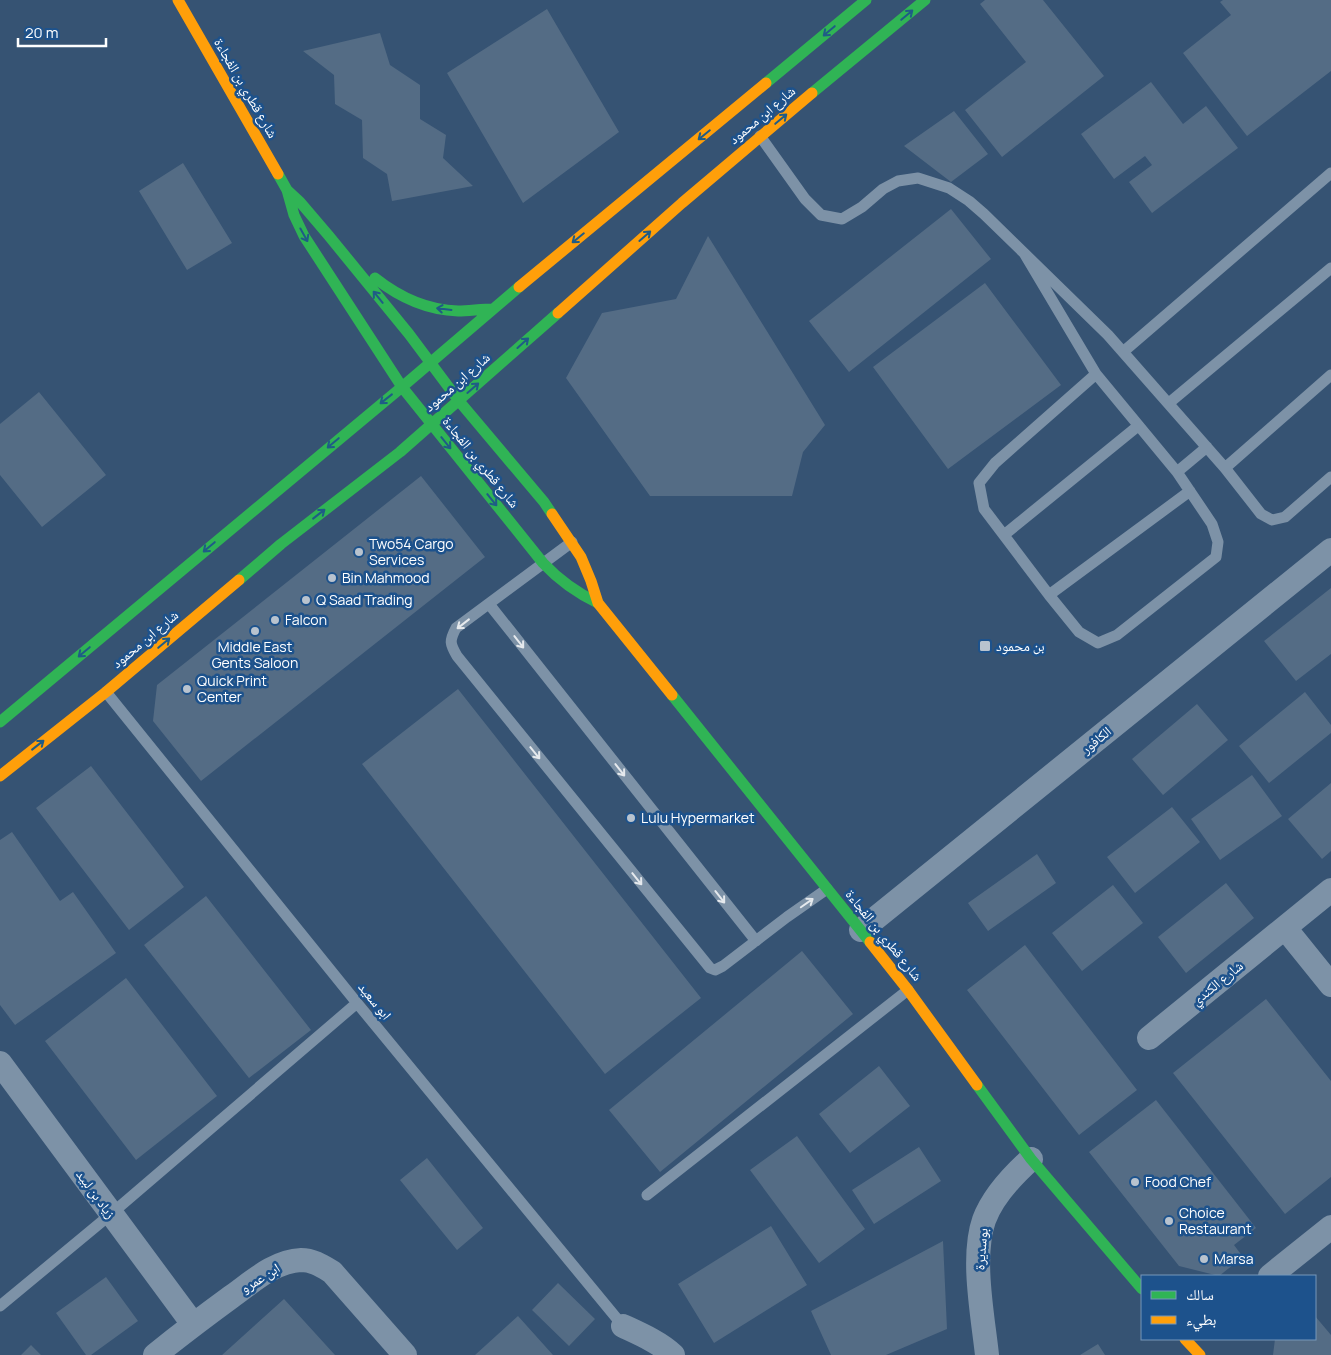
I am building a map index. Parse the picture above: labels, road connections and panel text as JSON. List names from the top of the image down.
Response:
{
  "streets": {
    "street": [
      "شارع قطري بن الفجاءة",
      "شارع ابن محمود",
      "الكافور",
      "شارع الكندي",
      "زياد بن لبيد",
      "بوسديرة",
      "ابن عمرو"
    ],
    "lane": ["ابو سعيد"]
  },
  "crossings": [
    ["شارع قطري بن الفجاءة", "شارع ابن محمود"],
    ["شارع قطري بن الفجاءة", "الكافور"],
    ["شارع قطري بن الفجاءة", "بوسديرة"],
    ["شارع ابن محمود", "ابو سعيد"],
    ["زياد بن لبيد", "ابن عمرو"]
  ],
  "places": {
    "other": [
      "Two54 Cargo Services",
      "Bin Mahmood",
      "Q Saad Trading",
      "Falcon",
      "Middle East Gents Saloon",
      "Quick Print Center",
      "Lulu Hypermarket",
      "Food Chef",
      "Choice Restaurant",
      "Marsa"
    ],
    "transit": ["بن محمود"]
  },
  "legend": ["سالك", "بطيء"],
  "scale_bar": "20 m"
}
